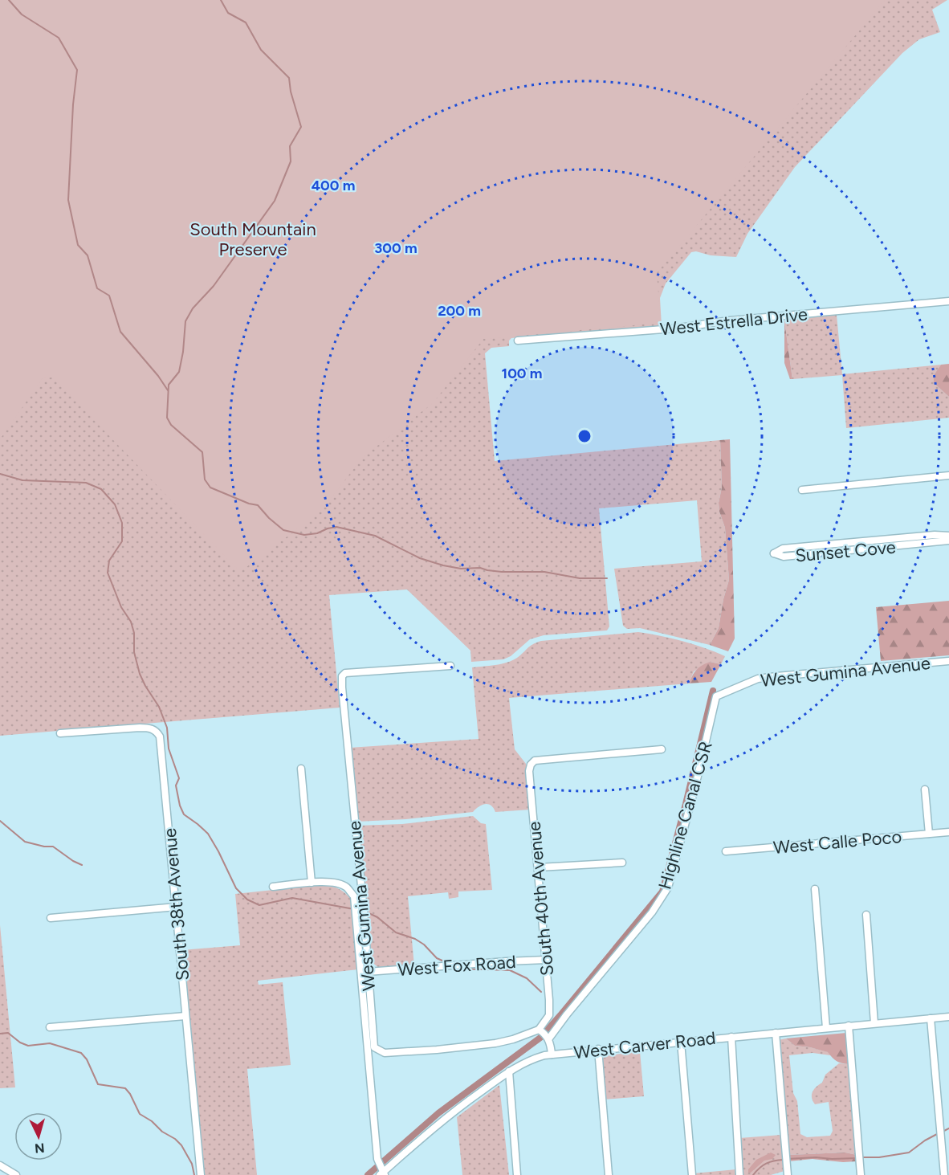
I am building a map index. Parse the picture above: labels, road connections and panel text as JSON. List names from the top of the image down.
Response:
{
  "streets": {
    "street": [
      "West Estrella Drive",
      "Sunset Cove",
      "West Gumina Avenue",
      "Highline Canal CSR",
      "West Calle Poco",
      "South 40th Avenue",
      "South 38th Avenue",
      "West Fox Road",
      "West Carver Road"
    ]
  },
  "crossings": [
    ["West Gumina Avenue", "Highline Canal CSR"],
    ["West Gumina Avenue", "South 40th Avenue"],
    ["West Gumina Avenue", "West Fox Road"],
    ["South 40th Avenue", "West Fox Road"]
  ],
  "parks": ["South Mountain Preserve"],
  "north": "bottom",
  "rings": [
    "400 m",
    "300 m",
    "200 m",
    "100 m"
  ]
}
